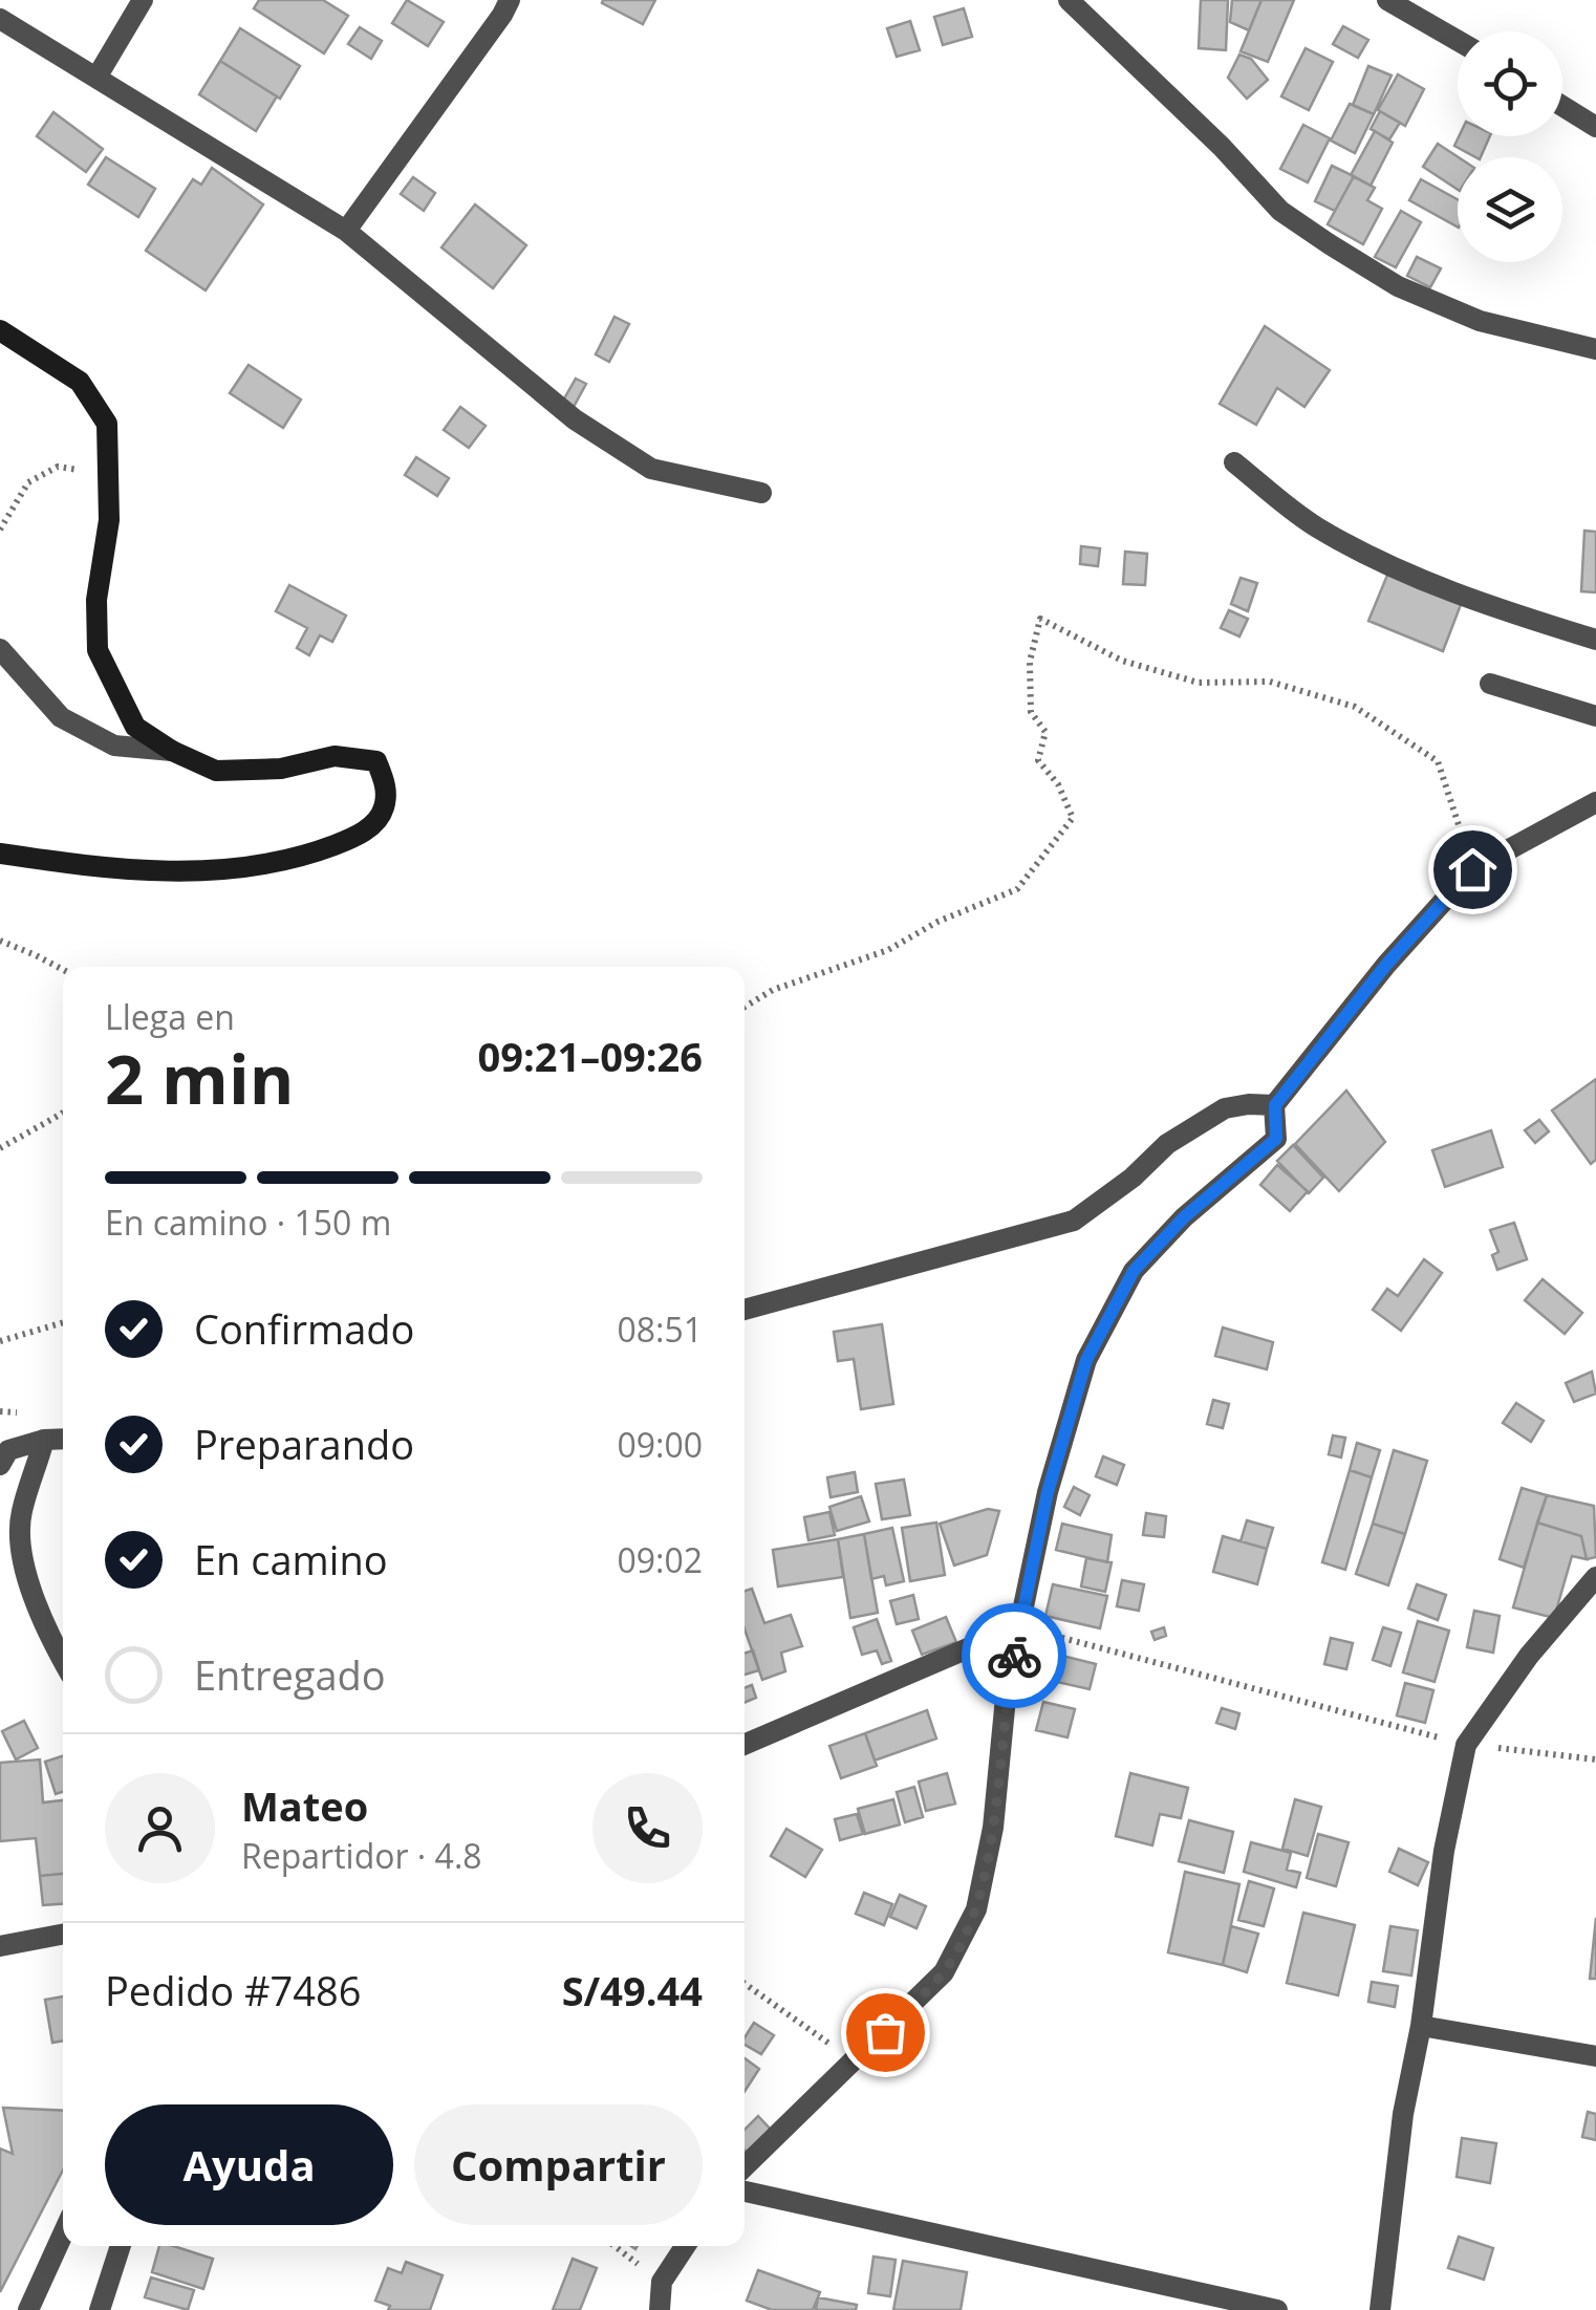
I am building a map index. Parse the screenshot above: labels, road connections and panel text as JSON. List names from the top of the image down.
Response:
{
  "page": {
    "heading": ["2 min", "Llega en", "09:21–09:26"],
    "panel": [
      "Mateo",
      "Repartidor · 4.8",
      "Pedido #7486",
      "S/49.44"
    ],
    "bar": "En camino · 150 m",
    "list": [
      ["Confirmado", "08:51"],
      ["Preparando", "09:00"],
      ["En camino", "09:02"],
      "Entregado"
    ],
    "buttons": ["Ayuda", "Compartir"]
  }
}
